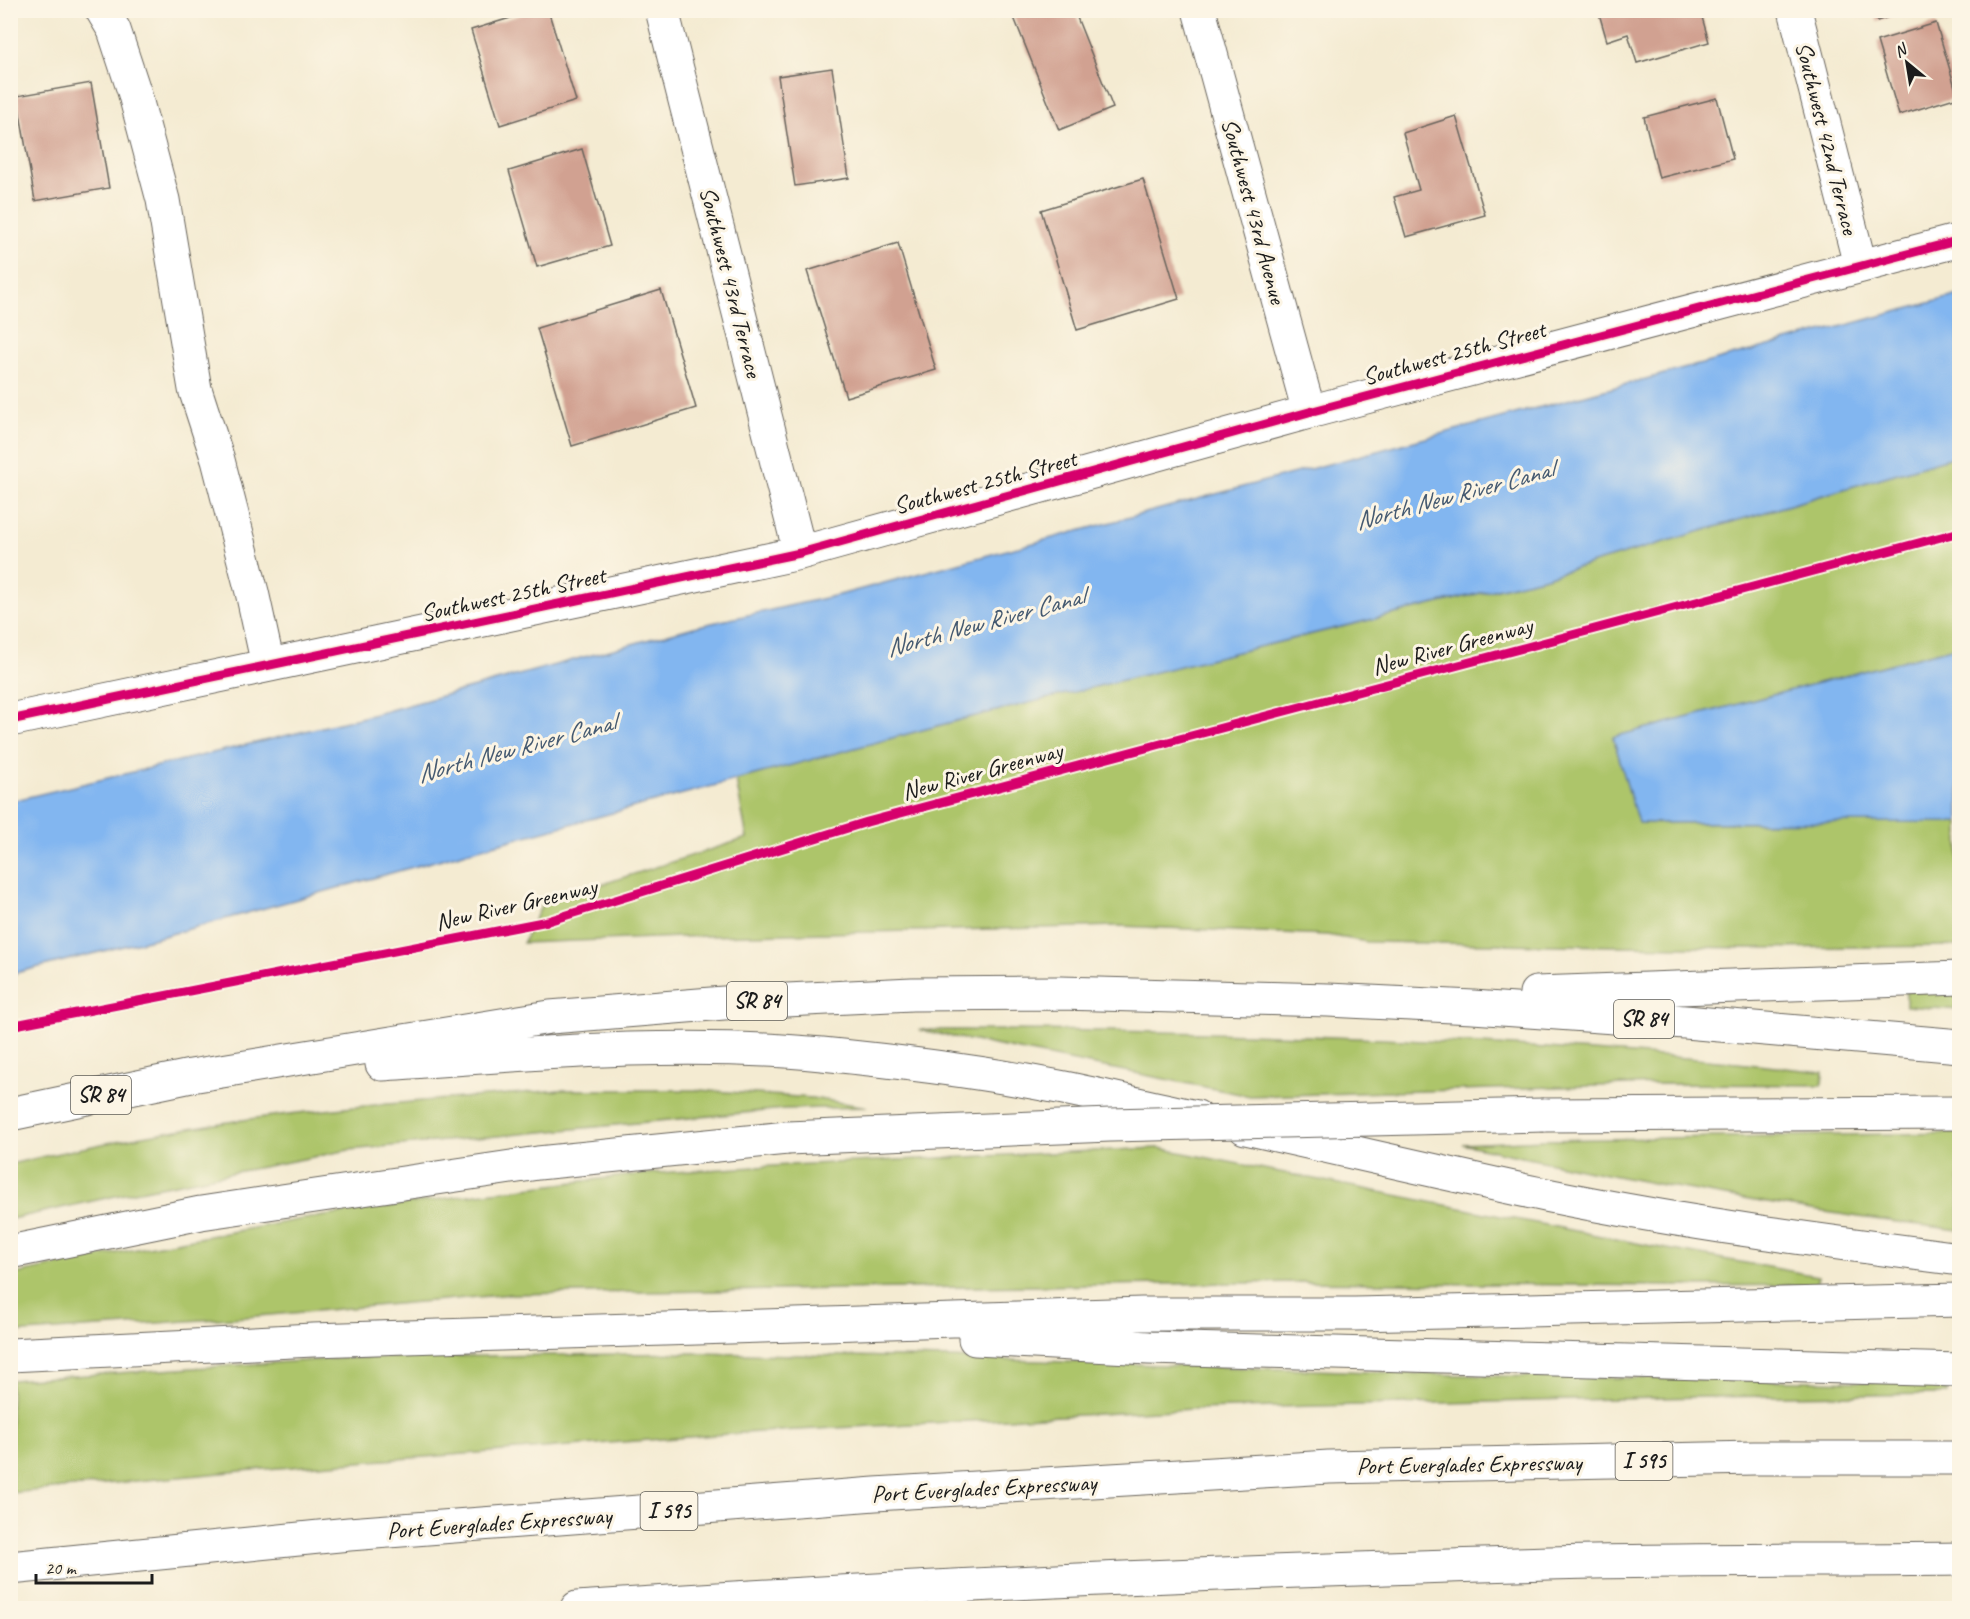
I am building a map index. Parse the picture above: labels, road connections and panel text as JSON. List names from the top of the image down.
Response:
{
  "streets": {
    "main road": [
      "Southwest 42nd Terrace",
      "Southwest 43rd Avenue",
      "Southwest 43rd Terrace",
      "Southwest 25th Street",
      "SR 84",
      "I 595",
      "Port Everglades Expressway"
    ],
    "cycle path": ["New River Greenway"]
  },
  "crossings": [
    ["Southwest 42nd Terrace", "Southwest 25th Street"],
    ["Southwest 43rd Avenue", "Southwest 25th Street"],
    ["Southwest 43rd Terrace", "Southwest 25th Street"]
  ],
  "water": ["North New River Canal"],
  "scale_bar": "20 m",
  "north": "top left"
}
